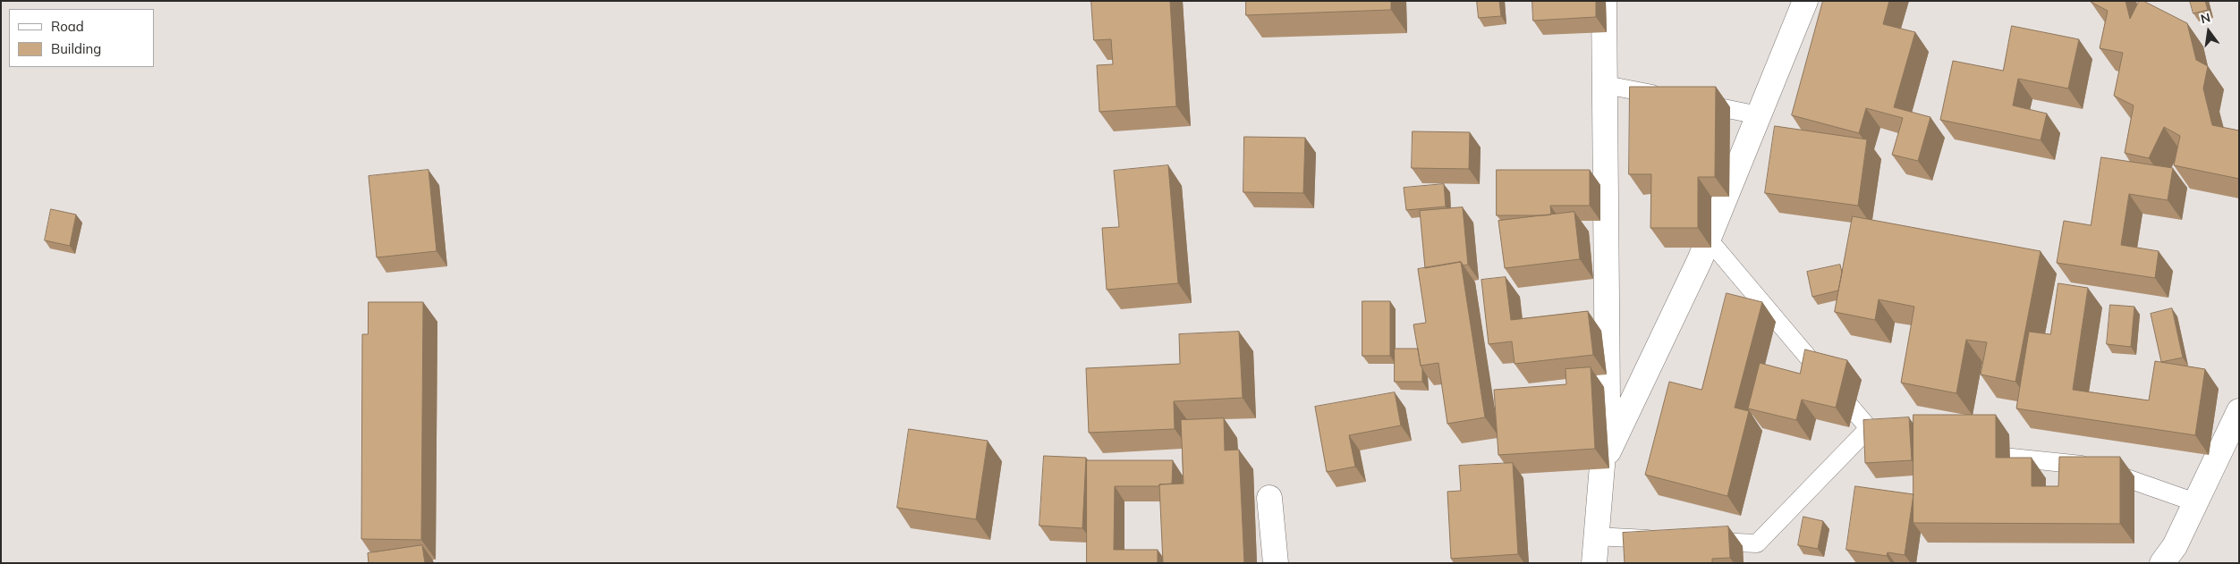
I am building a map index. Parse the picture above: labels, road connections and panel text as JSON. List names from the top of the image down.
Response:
{
  "legend": ["Road", "Building"],
  "north": "top"
}
